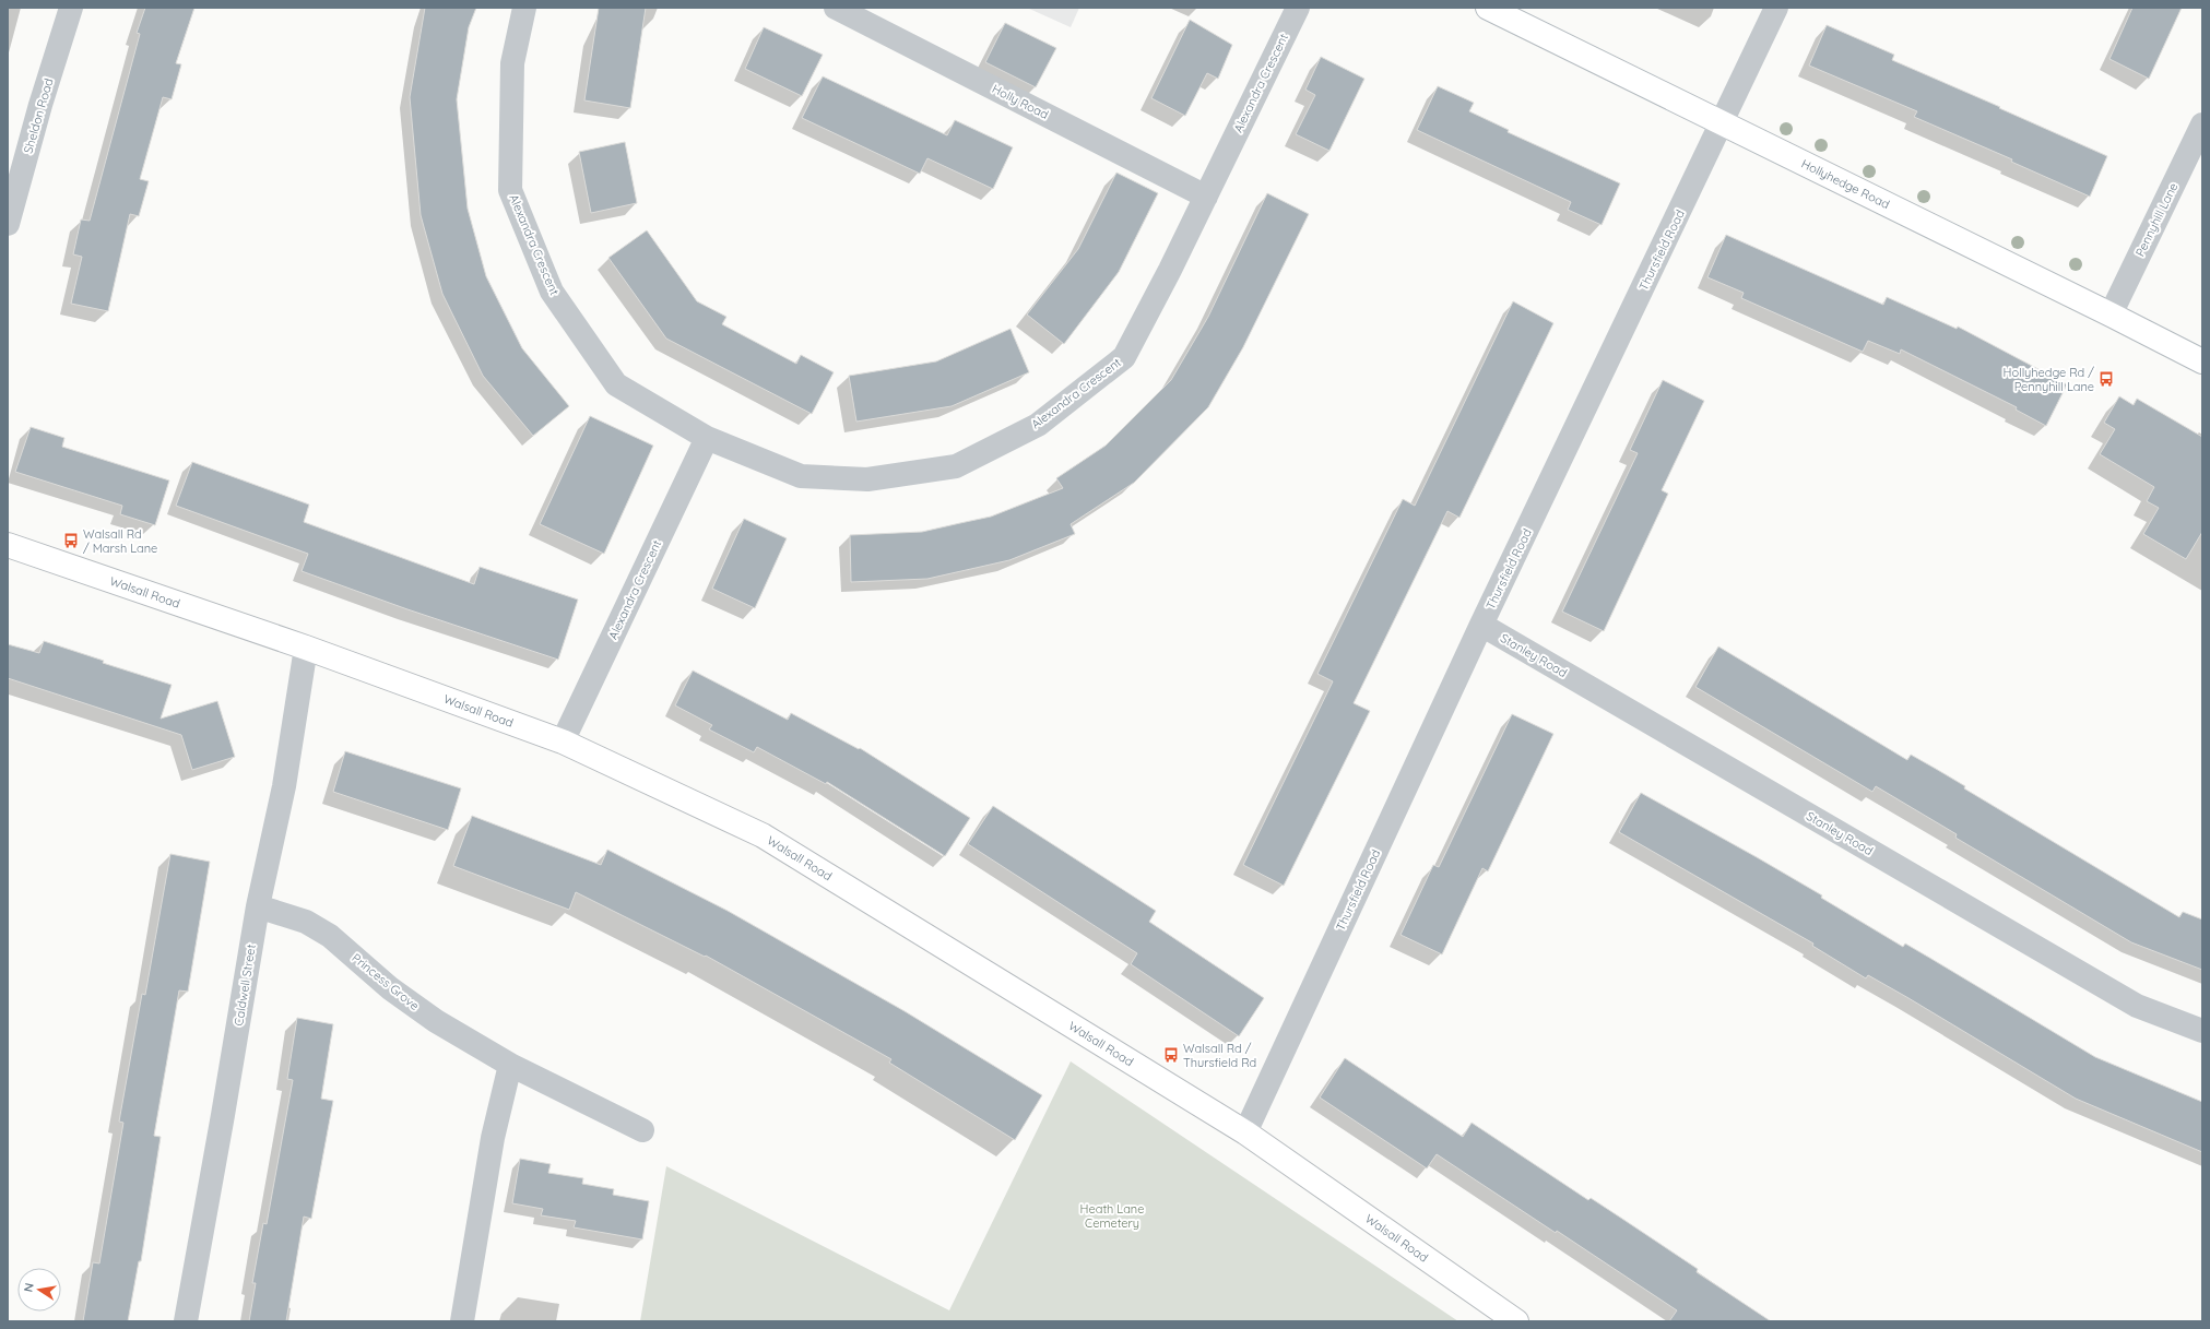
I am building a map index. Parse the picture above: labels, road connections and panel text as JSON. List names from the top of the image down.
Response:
{
  "streets": {
    "main road": ["Hollyhedge Road", "Walsall Road"],
    "street": [
      "Alexandra Crescent",
      "Holly Road",
      "Sheldon Road",
      "Pennyhill Lane",
      "Thursfield Road",
      "Stanley Road",
      "Princess Grove",
      "Caldwell Street"
    ]
  },
  "crossings": [
    ["Alexandra Crescent", "Holly Road"],
    ["Alexandra Crescent", "Walsall Road"],
    ["Hollyhedge Road", "Pennyhill Lane"],
    ["Hollyhedge Road", "Thursfield Road"],
    ["Thursfield Road", "Walsall Road"],
    ["Thursfield Road", "Stanley Road"],
    ["Walsall Road", "Caldwell Street"],
    ["Princess Grove", "Caldwell Street"]
  ],
  "parks": ["Heath Lane Cemetery"],
  "places": {
    "bus stop": ["Hollyhedge Rd / Pennyhill Lane", "Walsall Rd / Marsh Lane", "Walsall Rd / Thursfield Rd"]
  },
  "north": "left"
}
